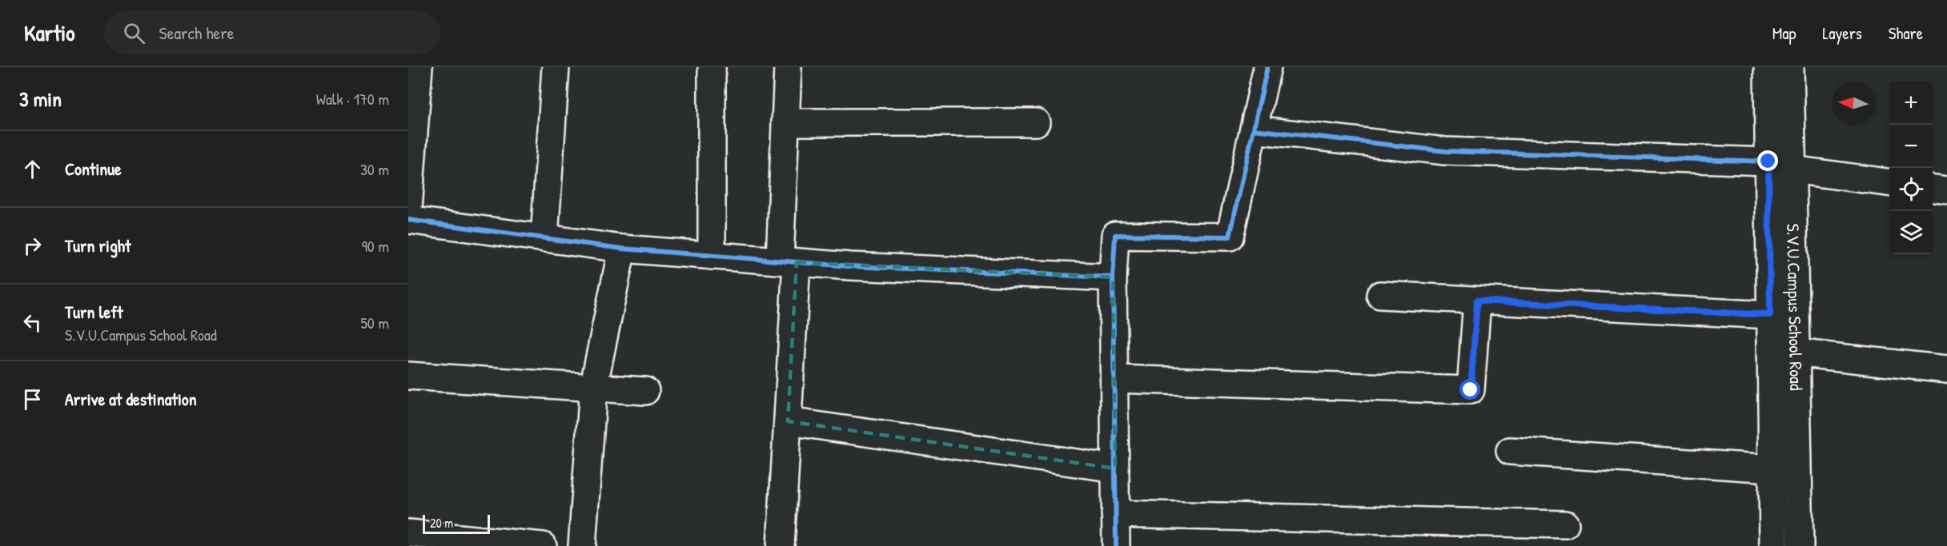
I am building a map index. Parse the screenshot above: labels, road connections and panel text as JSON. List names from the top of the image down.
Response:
{
  "streets": {
    "street": ["S.V.U.Campus School Road"]
  },
  "scale_bar": "20 m",
  "north": "left",
  "page": {
    "header": "Kartio",
    "search": "Search here",
    "nav": ["Map", "Layers", "Share"],
    "heading": ["3 min", "Walk · 170 m"],
    "map_buttons": ["+", "−"],
    "list": [
      ["Continue", "30 m"],
      ["Turn right", "90 m"],
      ["Turn left", "S.V.U.Campus School Road", "50 m"],
      "Arrive at destination"
    ],
    "scale": "20 m"
  }
}
